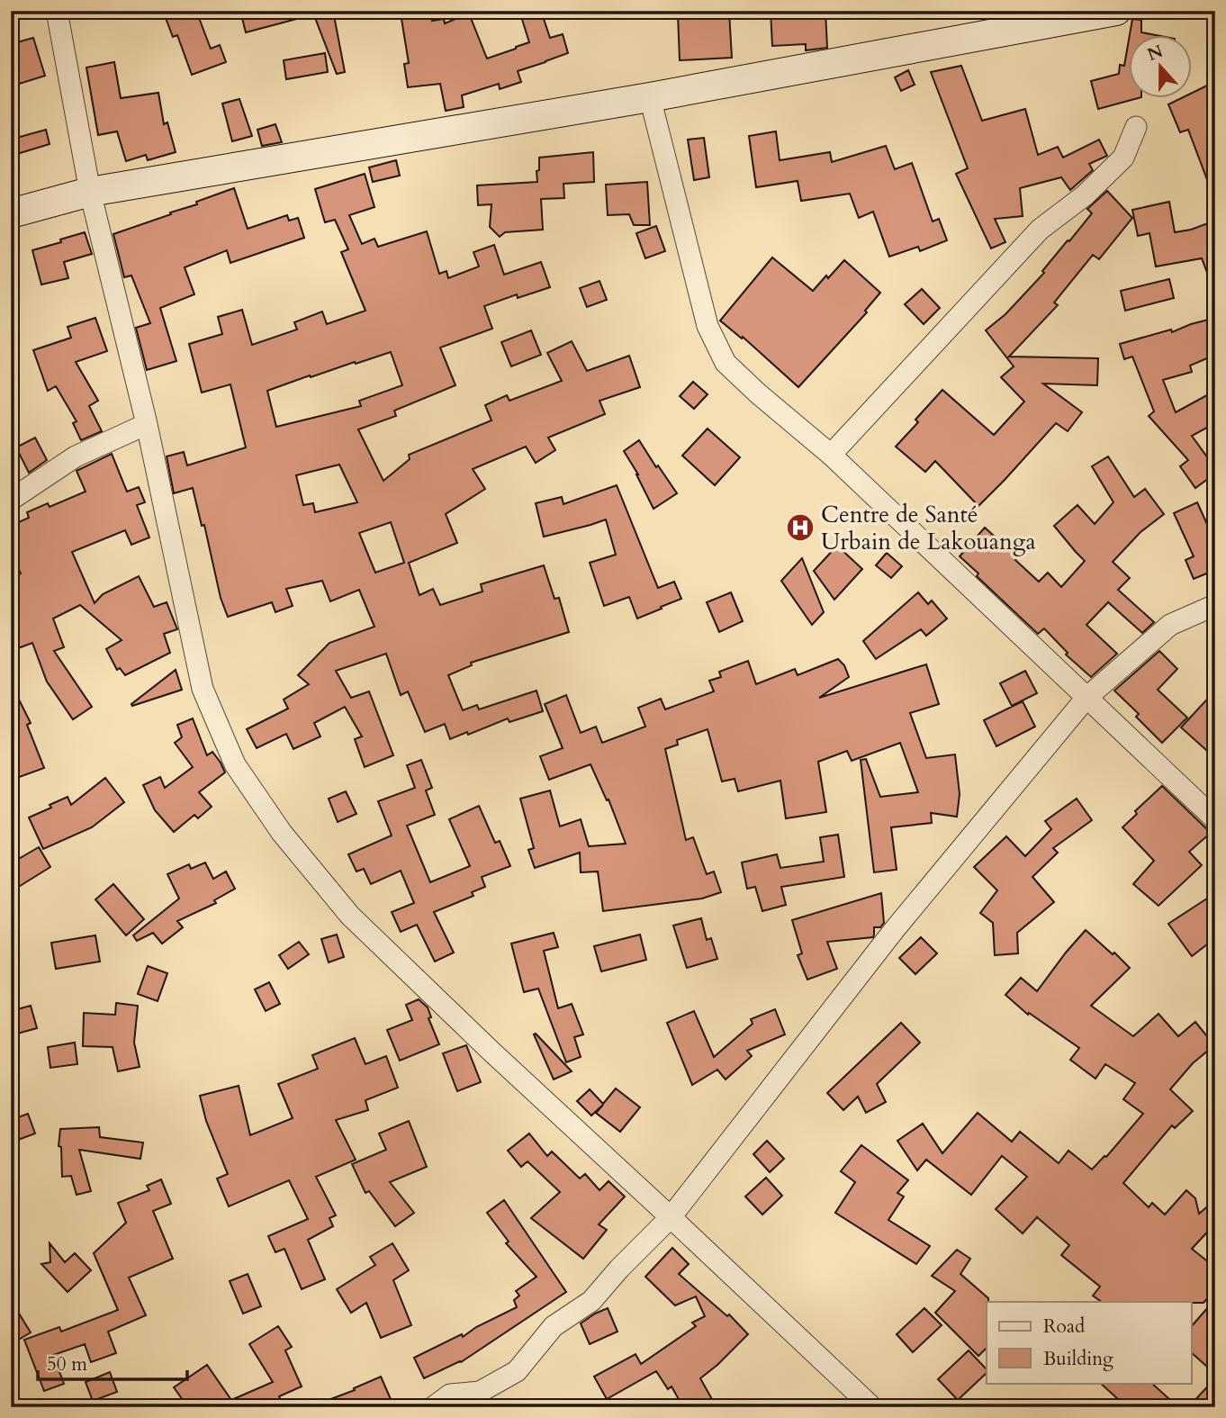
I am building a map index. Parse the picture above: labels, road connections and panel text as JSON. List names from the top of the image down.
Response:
{
  "places": {
    "hospital": ["Centre de Santé Urbain de Lakouanga"]
  },
  "legend": ["Road", "Building"],
  "scale_bar": "50 m",
  "north": "top"
}
